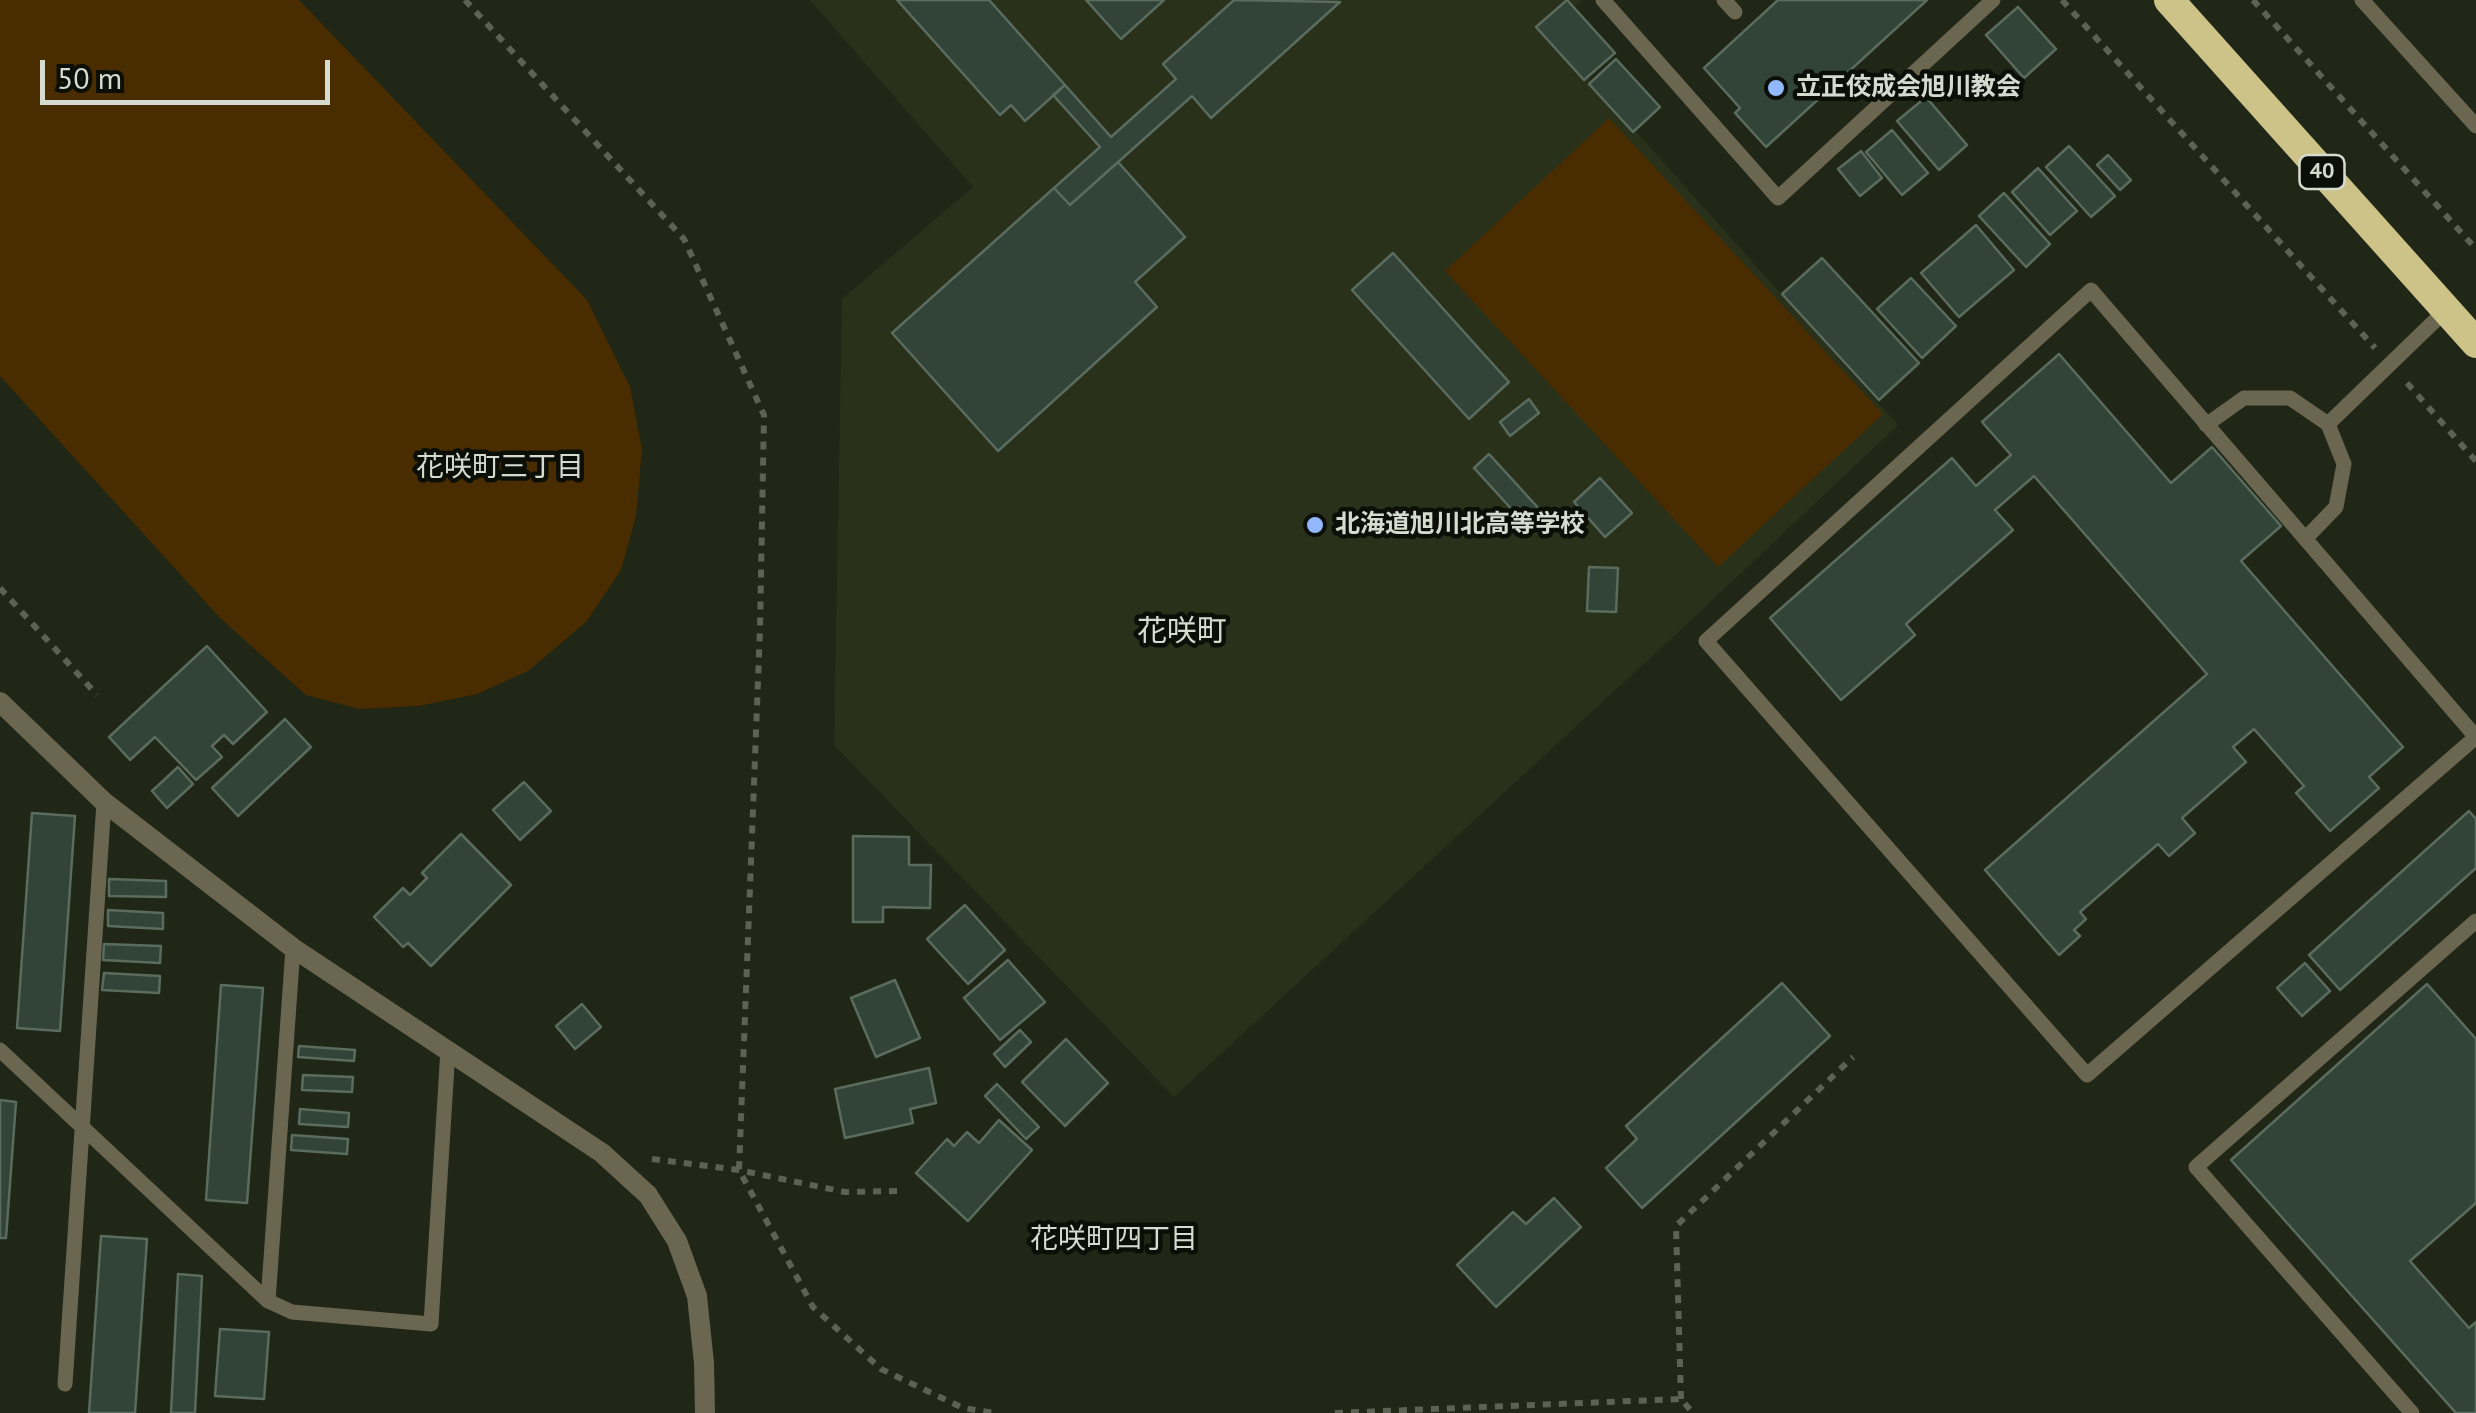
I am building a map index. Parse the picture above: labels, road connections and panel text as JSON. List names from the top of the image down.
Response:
{
  "streets": {
    "highway": ["40"]
  },
  "districts": ["花咲町三丁目", "花咲町", "花咲町四丁目"],
  "places": ["立正佼成会旭川教会", "北海道旭川北高等学校"],
  "scale_bar": "50 m"
}
